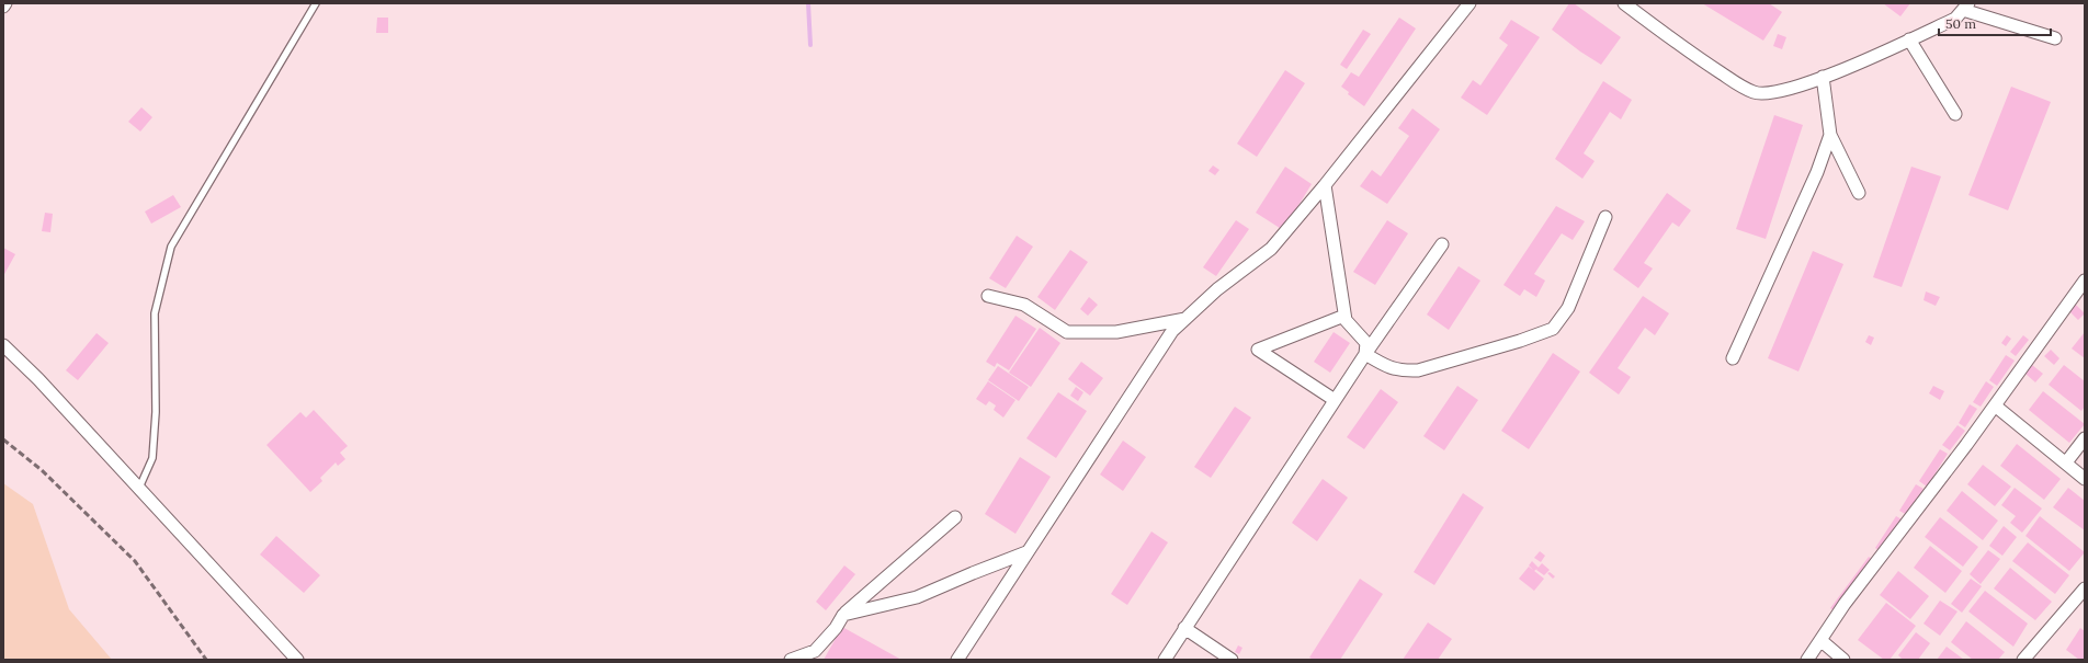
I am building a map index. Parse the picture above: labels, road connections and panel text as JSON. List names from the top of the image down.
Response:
{
  "scale_bar": "50 m"
}
